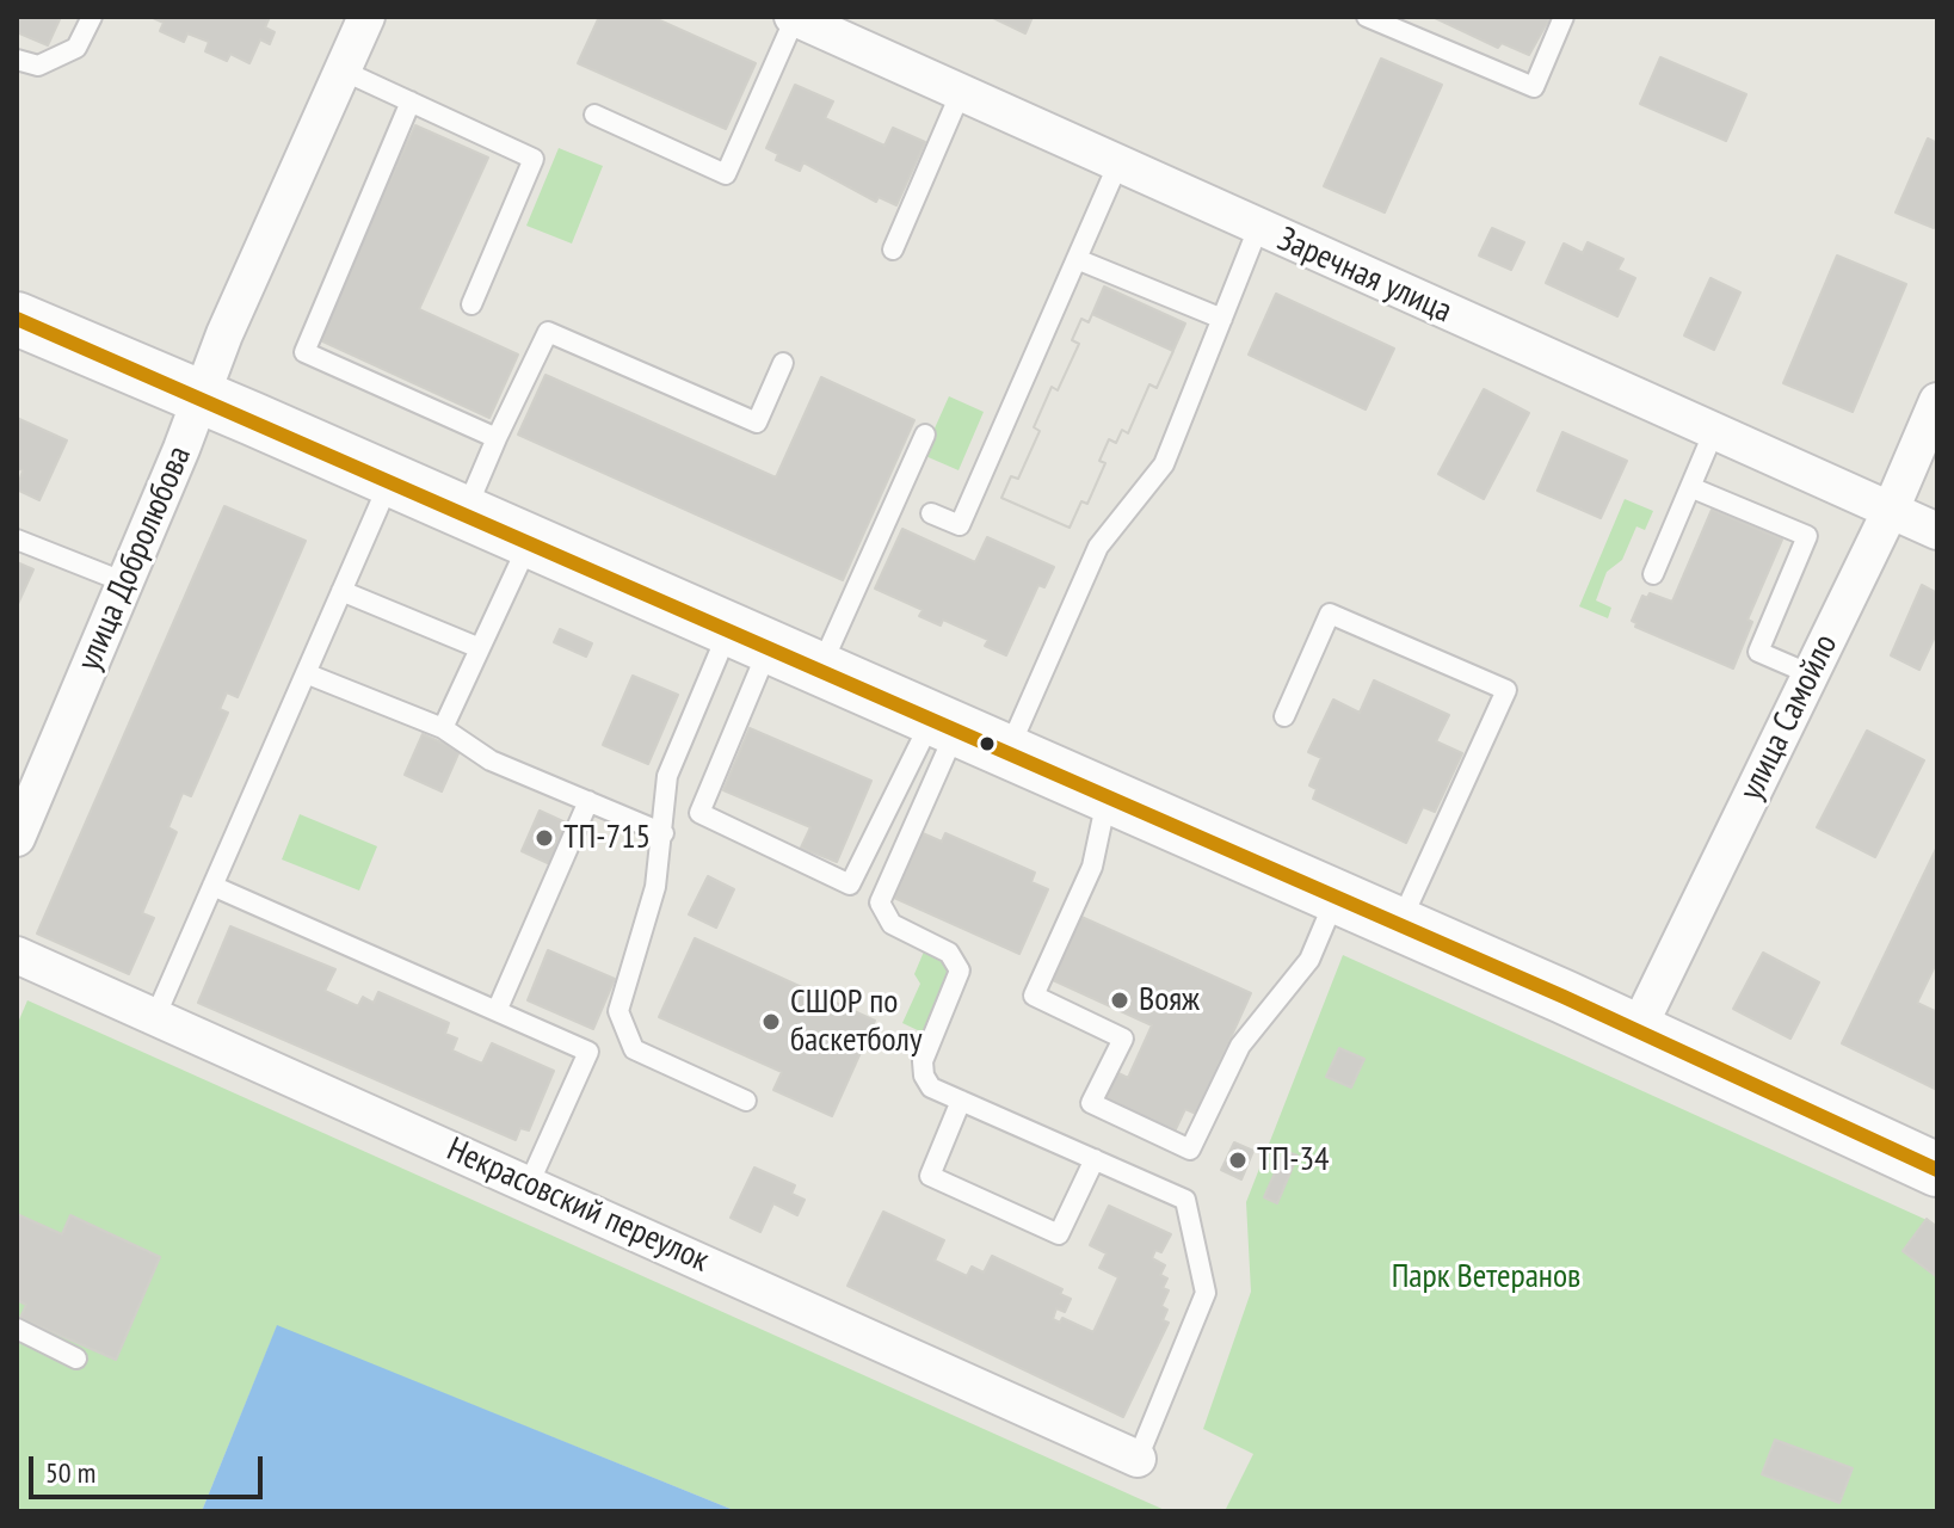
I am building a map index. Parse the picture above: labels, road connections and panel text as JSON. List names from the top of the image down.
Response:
{
  "streets": {
    "street": [
      "Заречная улица",
      "улица Добролюбова",
      "улица Самойло",
      "Некрасовский переулок"
    ]
  },
  "crossings": [
    ["Заречная улица", "улица Самойло"]
  ],
  "parks": ["Парк Ветеранов"],
  "places": [
    "ТП-715",
    "Вояж",
    "СШОР по баскетболу",
    "ТП-34"
  ],
  "scale_bar": "50 m"
}
